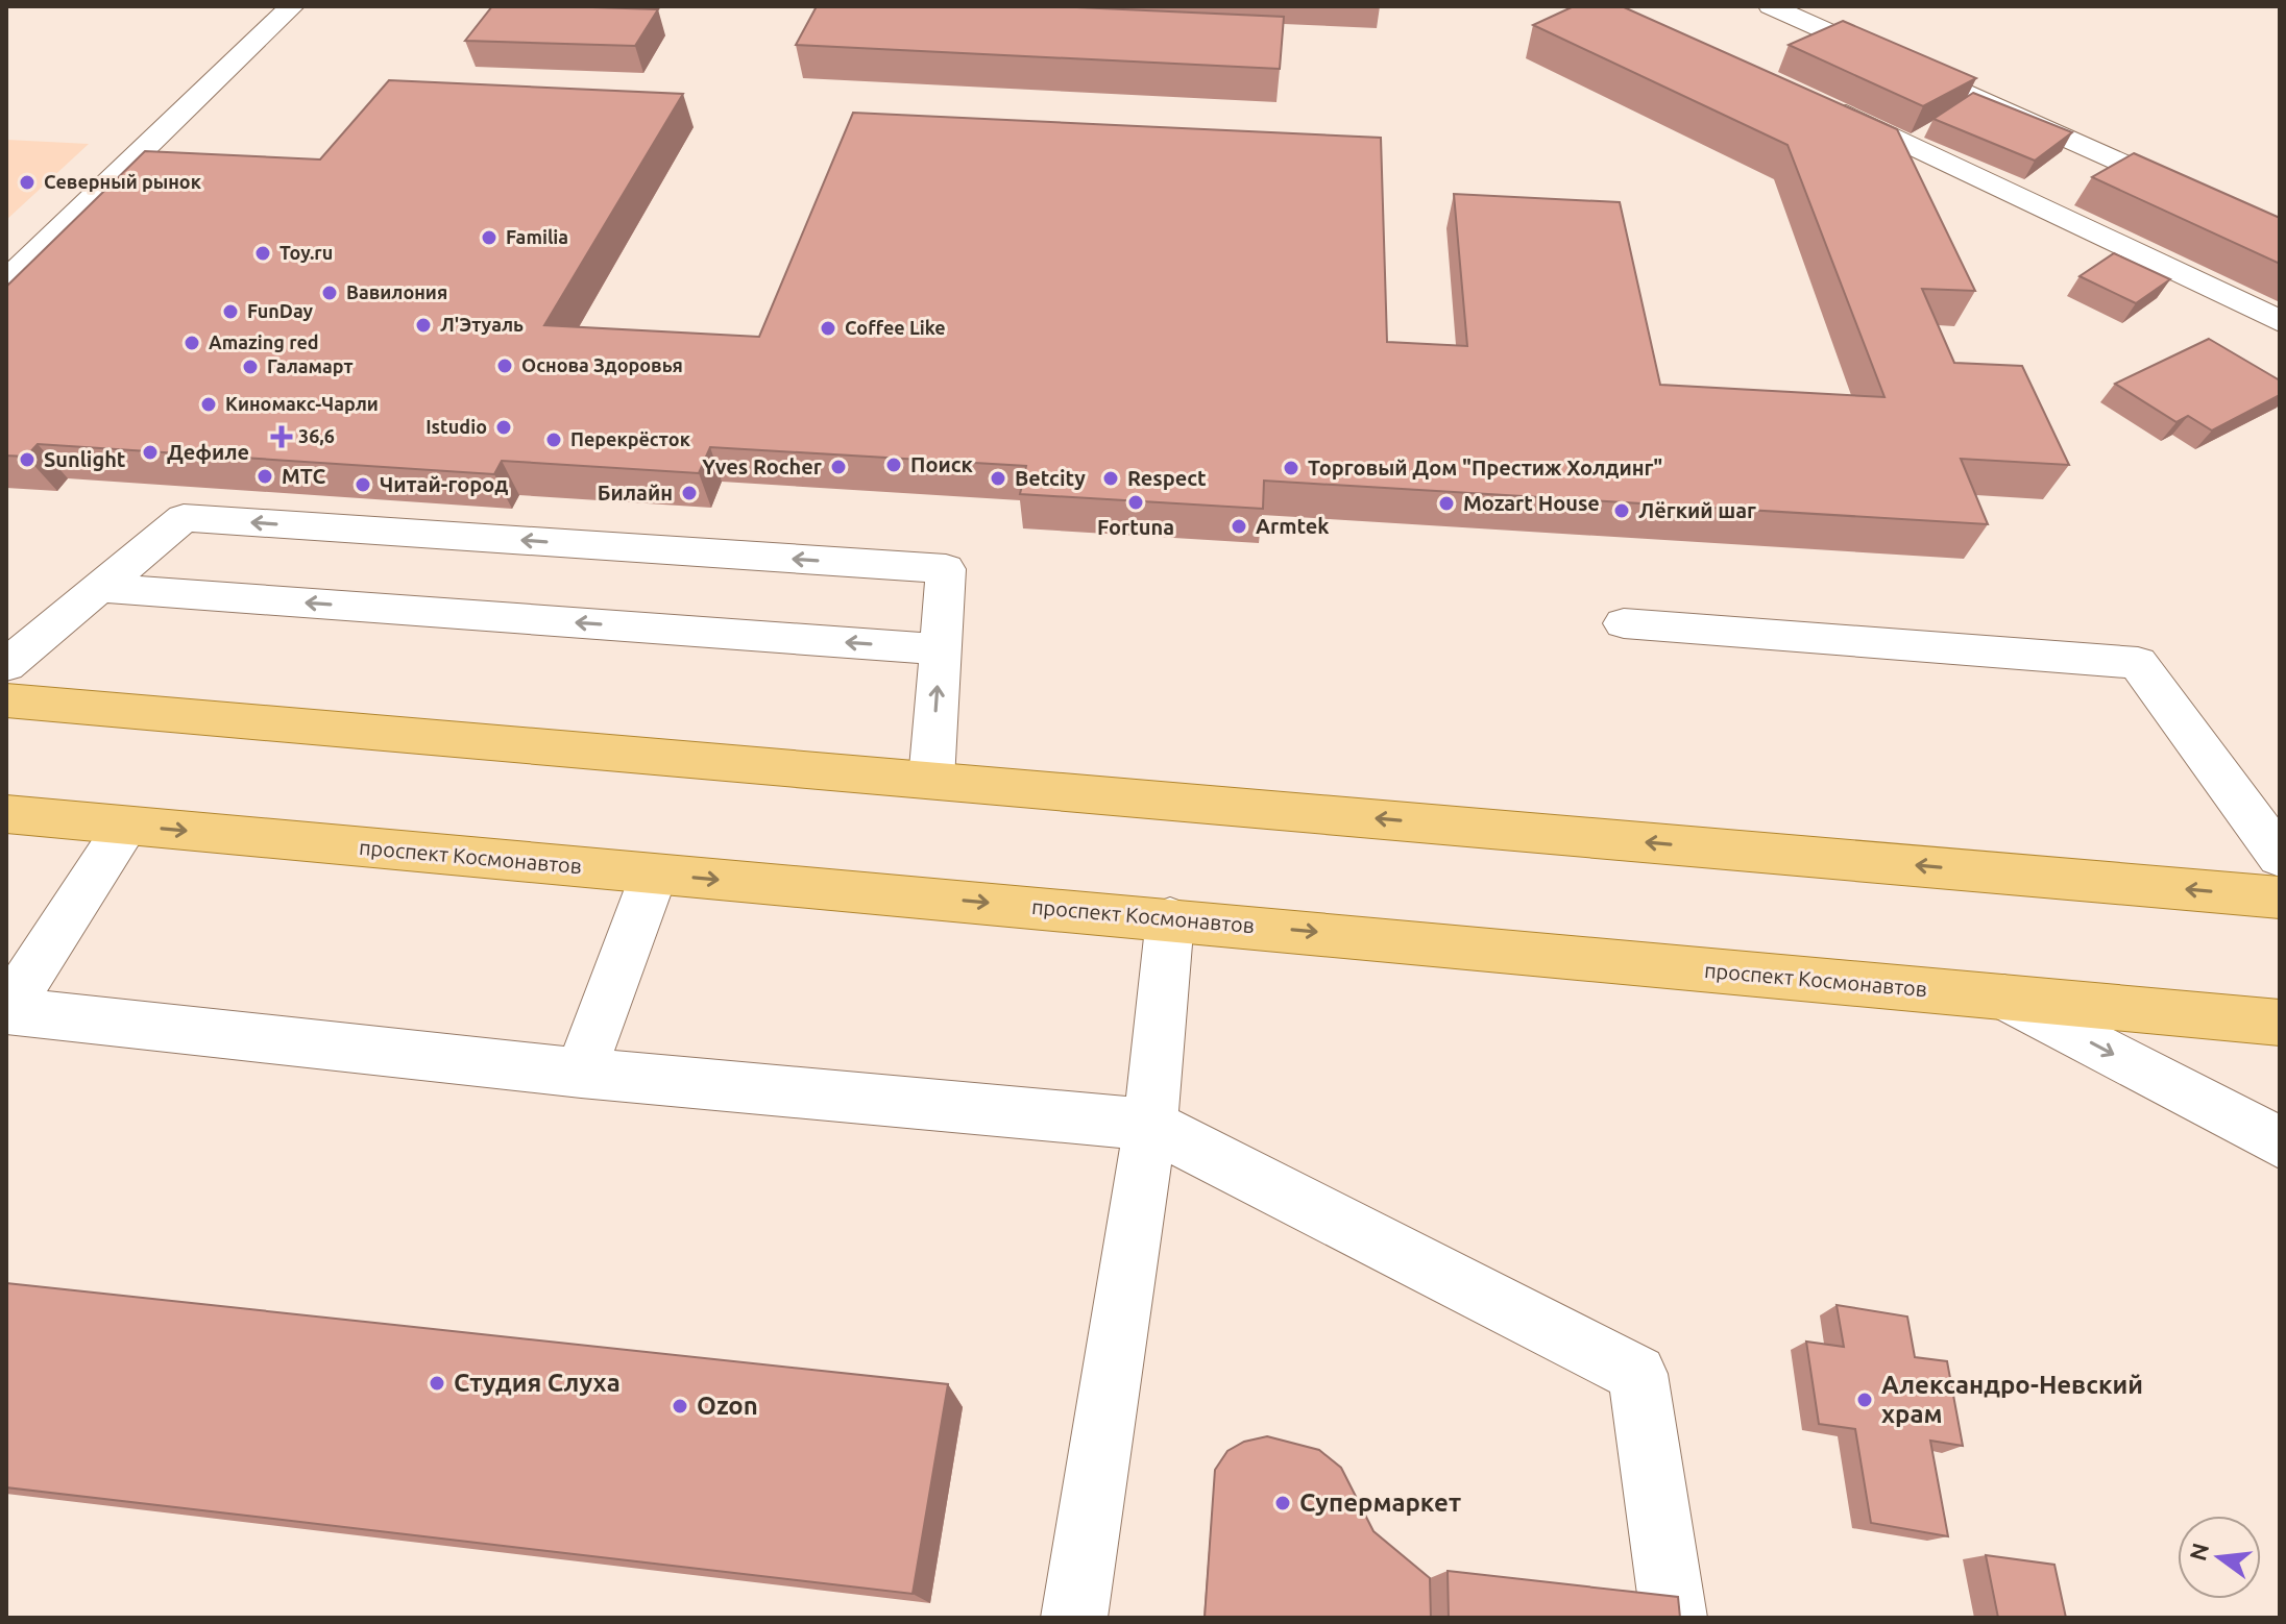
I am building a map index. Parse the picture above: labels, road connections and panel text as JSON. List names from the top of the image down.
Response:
{
  "streets": {
    "main road": ["проспект Космонавтов"]
  },
  "places": {
    "other": [
      "Северный рынок",
      "Familia",
      "Toy.ru",
      "Вавилония",
      "FunDay",
      "Л'Этуаль",
      "Coffee Like",
      "Amazing red",
      "Основа Здоровья",
      "Галамарт",
      "Киномакс-Чарли",
      "Istudio",
      "Перекрёсток",
      "Дефиле",
      "Sunlight",
      "Поиск",
      "Yves Rocher",
      "Торговый Дом \"Престиж Холдинг\"",
      "МТС",
      "Betcity",
      "Respect",
      "Читай-город",
      "Билайн",
      "Fortuna",
      "Mozart House",
      "Лёгкий шаг",
      "Armtek",
      "Студия Слуха",
      "Александро-Невский храм",
      "Ozon",
      "Супермаркет"
    ],
    "health": ["36,6"]
  },
  "north": "left"
}
